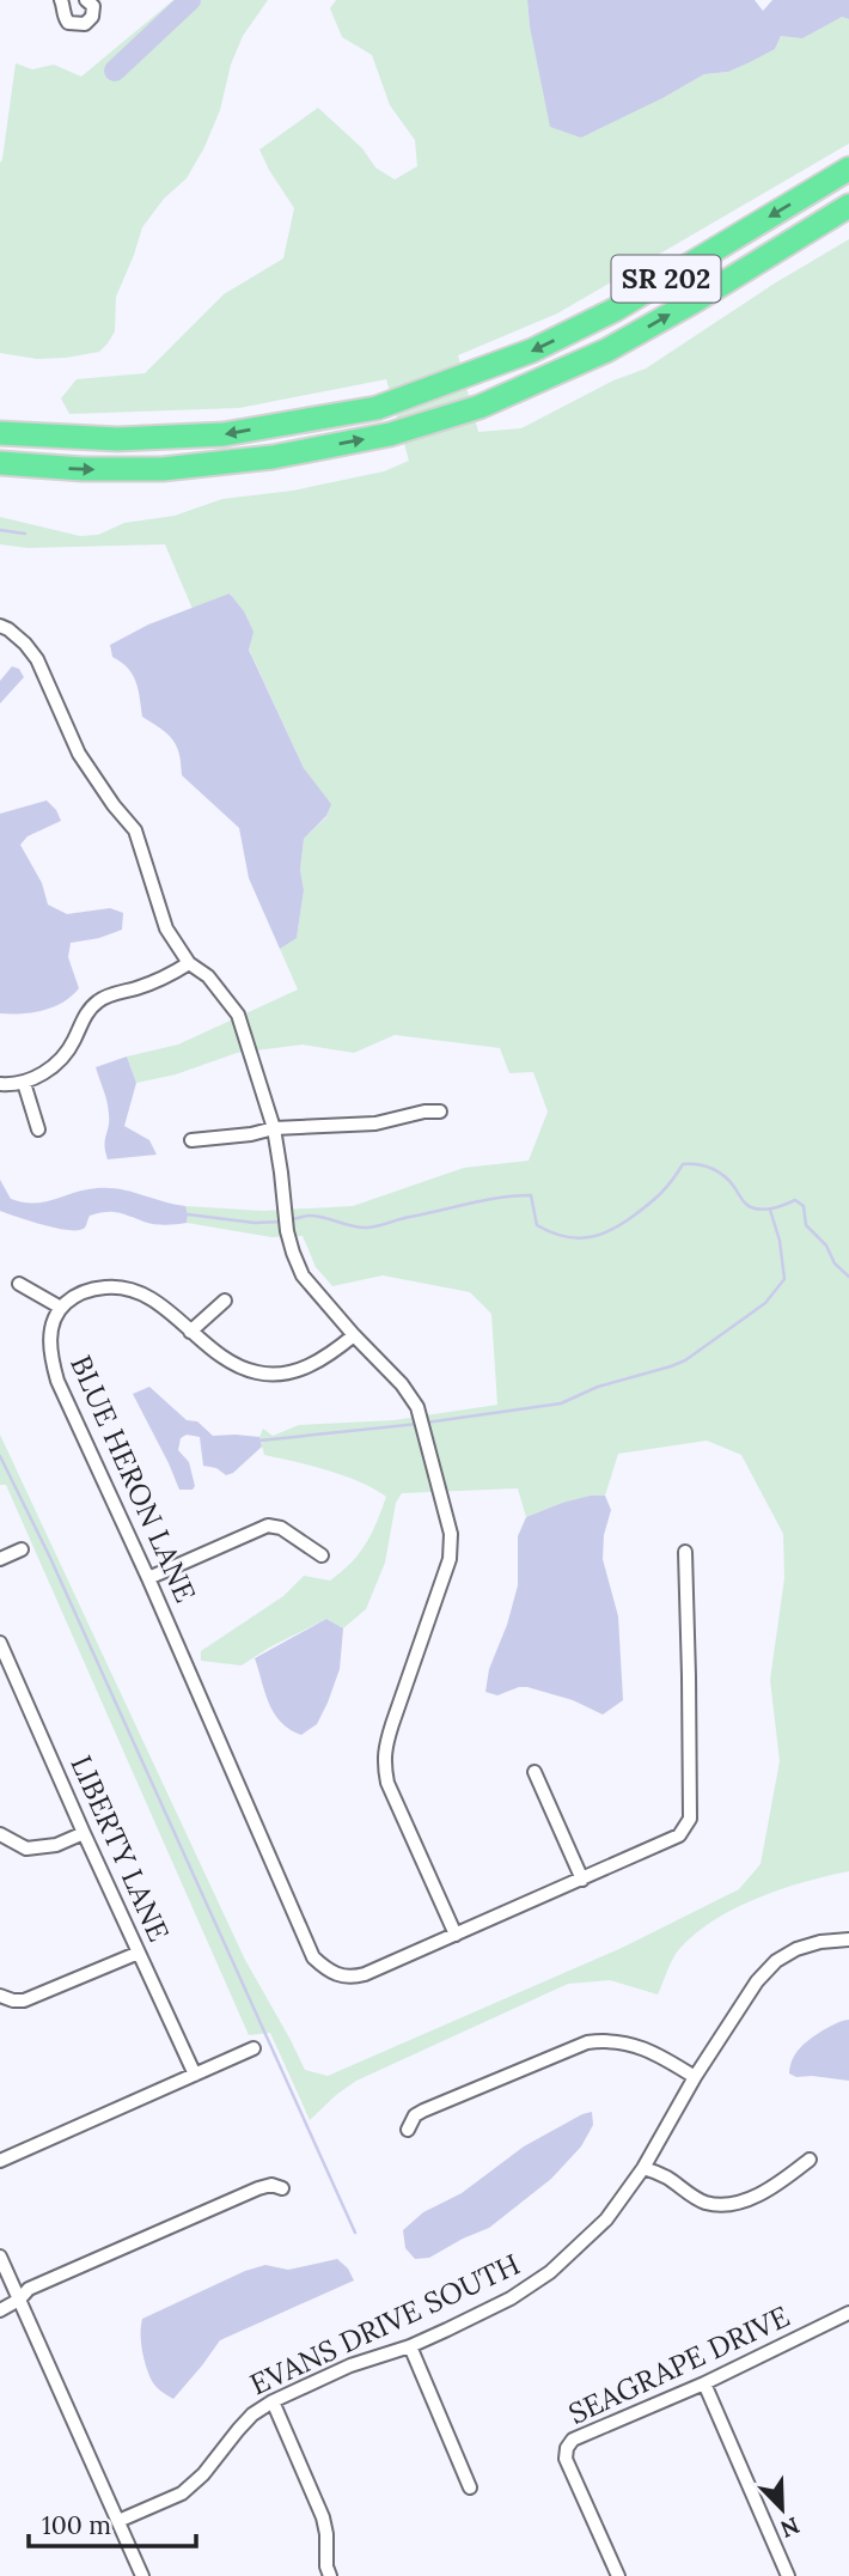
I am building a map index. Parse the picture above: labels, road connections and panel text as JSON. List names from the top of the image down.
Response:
{
  "streets": {
    "highway": ["SR 202"],
    "street": [
      "BLUE HERON LANE",
      "LIBERTY LANE",
      "EVANS DRIVE SOUTH",
      "SEAGRAPE DRIVE"
    ]
  },
  "scale_bar": "100 m",
  "north": "bottom right"
}
